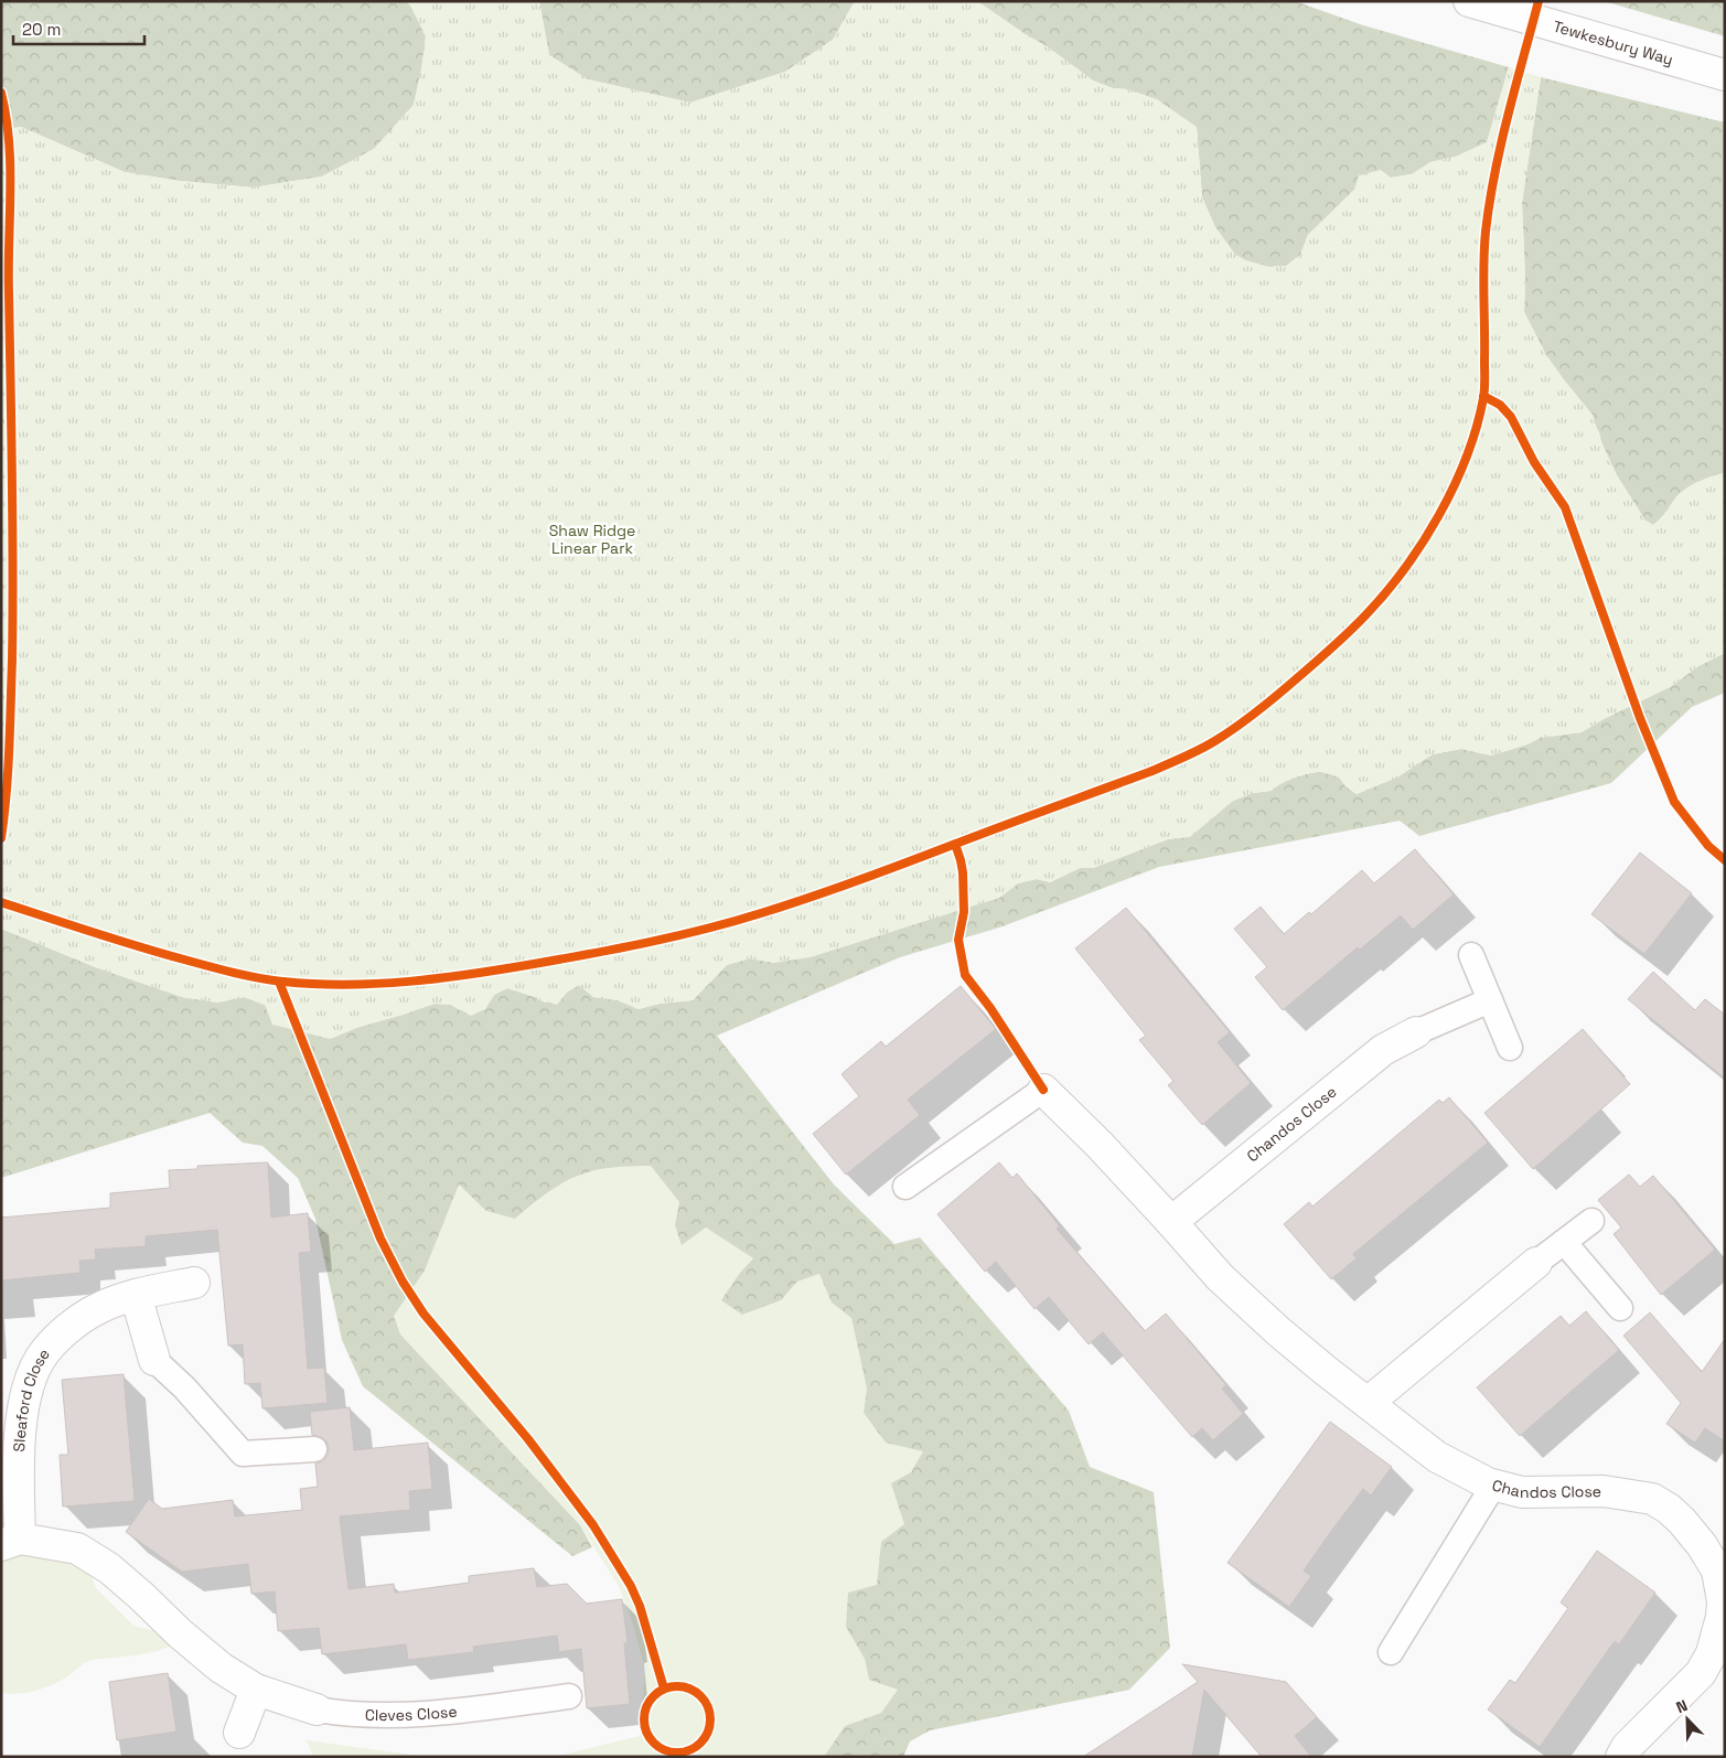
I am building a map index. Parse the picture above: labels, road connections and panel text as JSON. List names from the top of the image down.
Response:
{
  "streets": {
    "street": [
      "Tewkesbury Way",
      "Chandos Close",
      "Sleaford Close",
      "Cleves Close"
    ]
  },
  "crossings": [
    ["Sleaford Close", "Cleves Close"]
  ],
  "parks": ["Shaw Ridge Linear Park"],
  "scale_bar": "20 m",
  "north": "top left"
}
